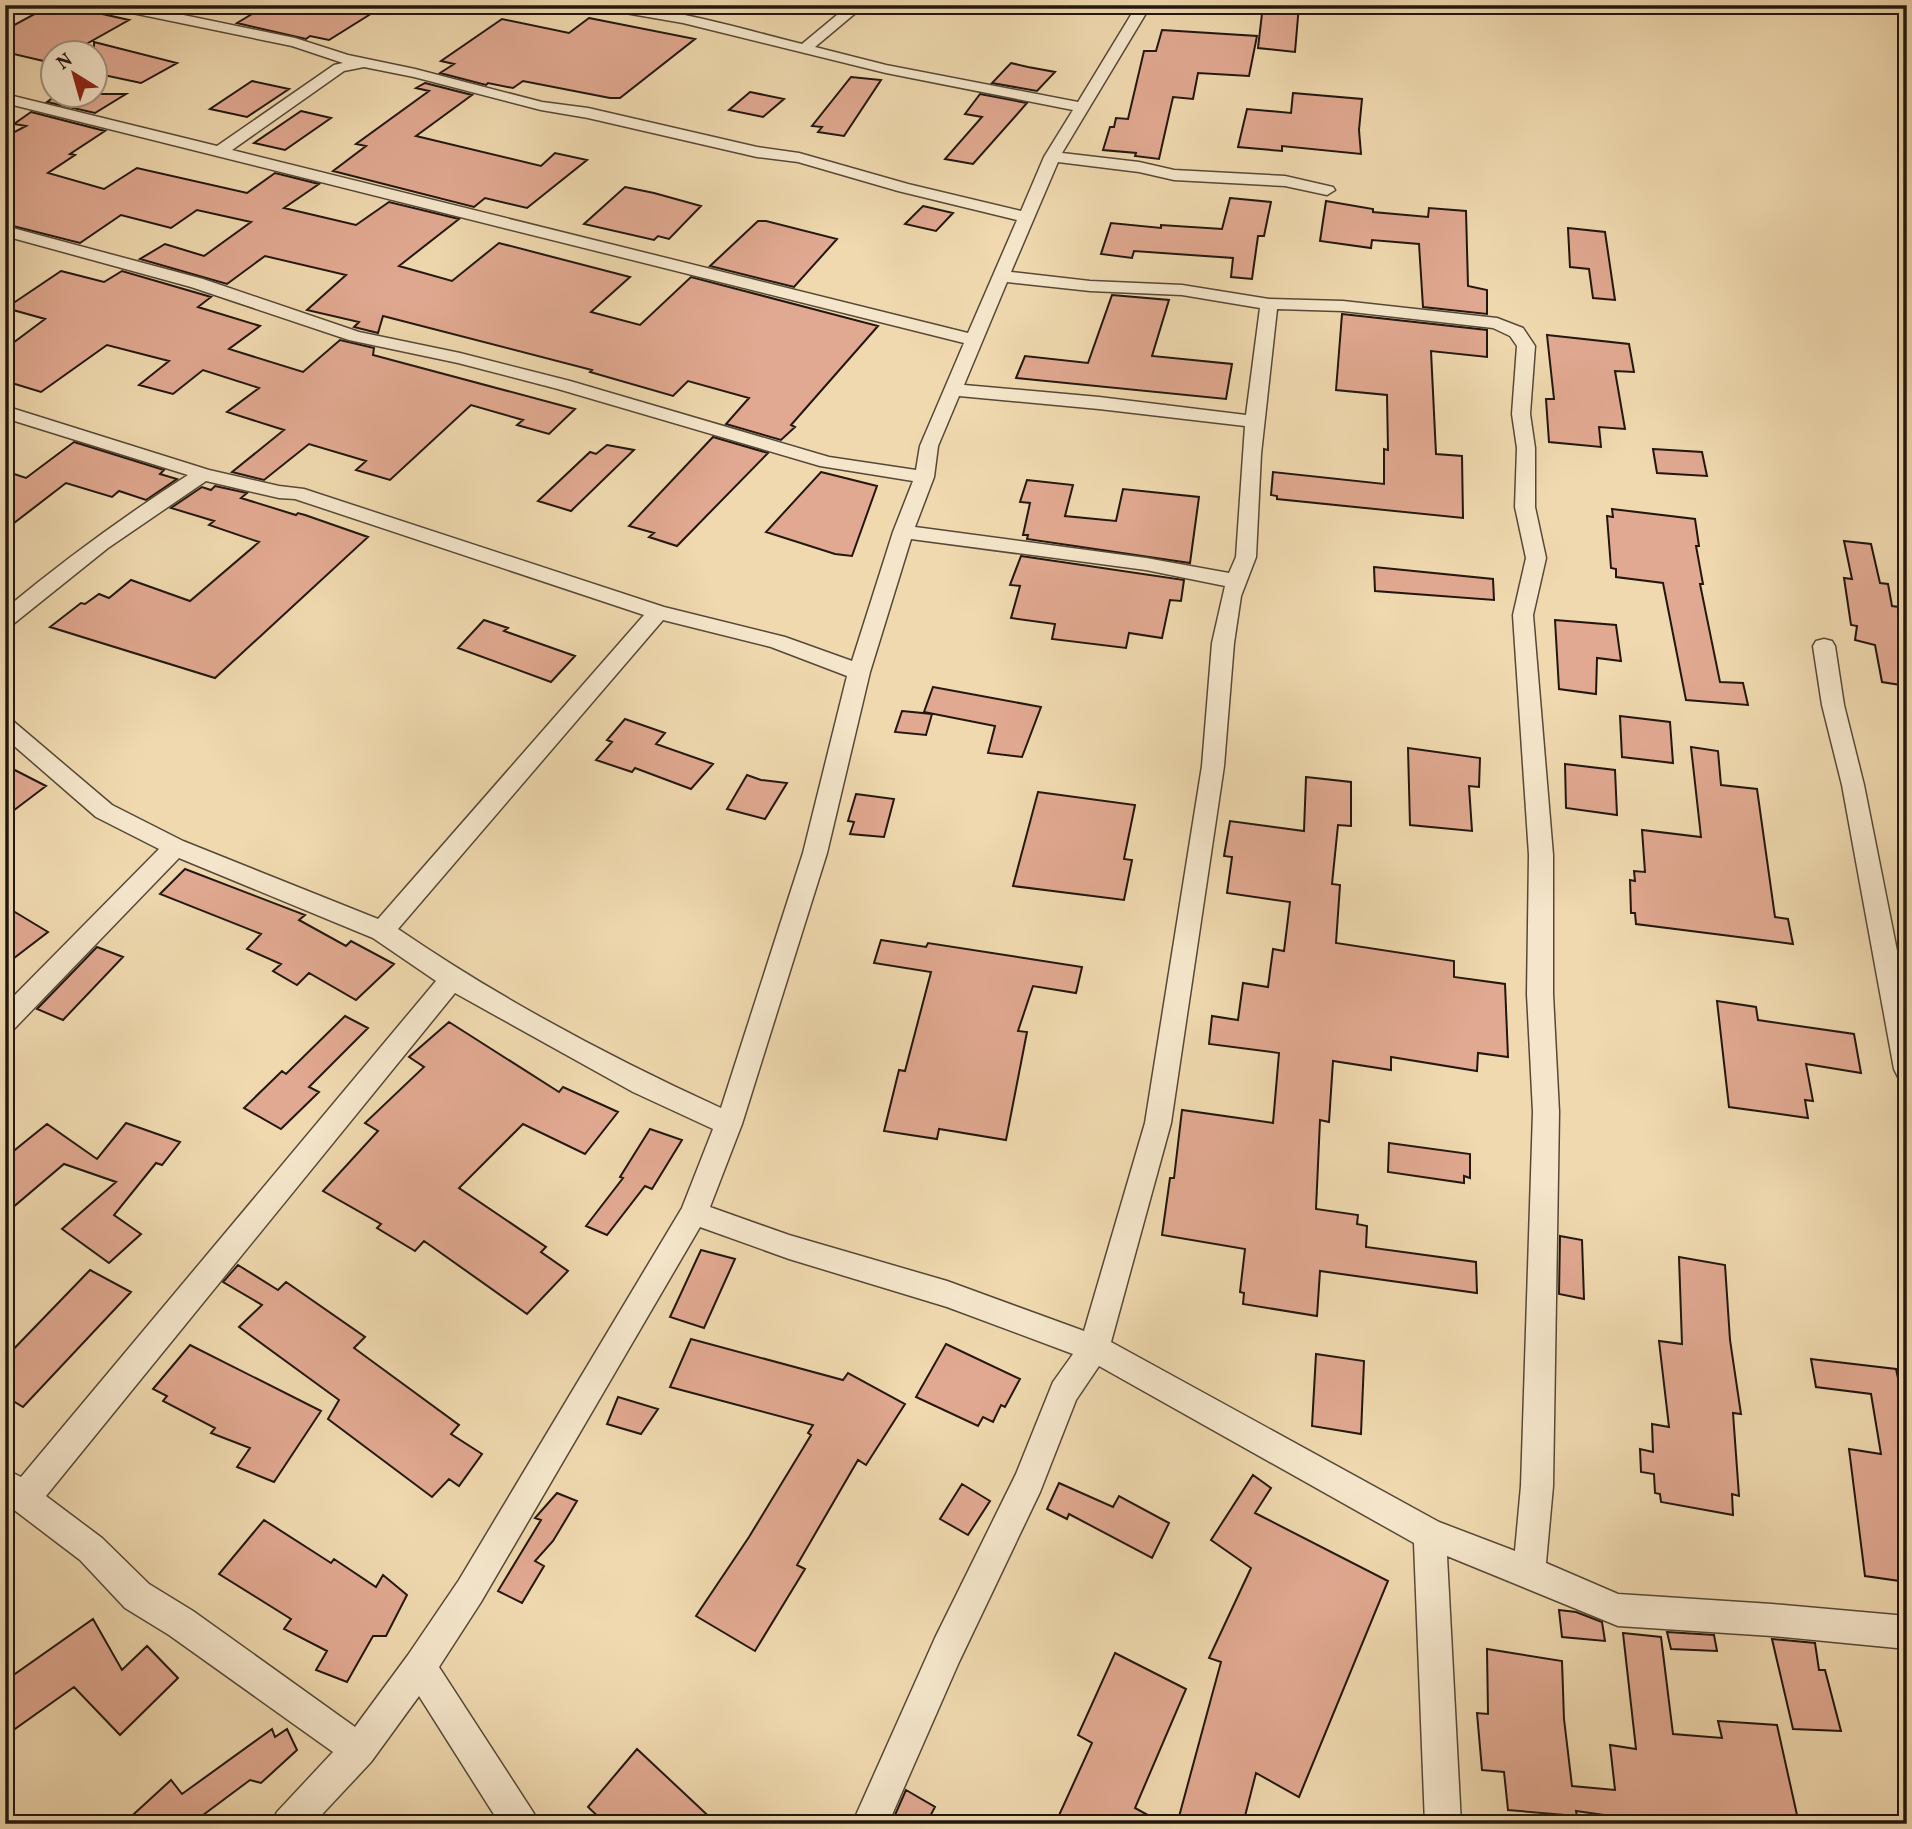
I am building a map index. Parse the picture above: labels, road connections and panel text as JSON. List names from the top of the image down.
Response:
{
  "north": "top left"
}
